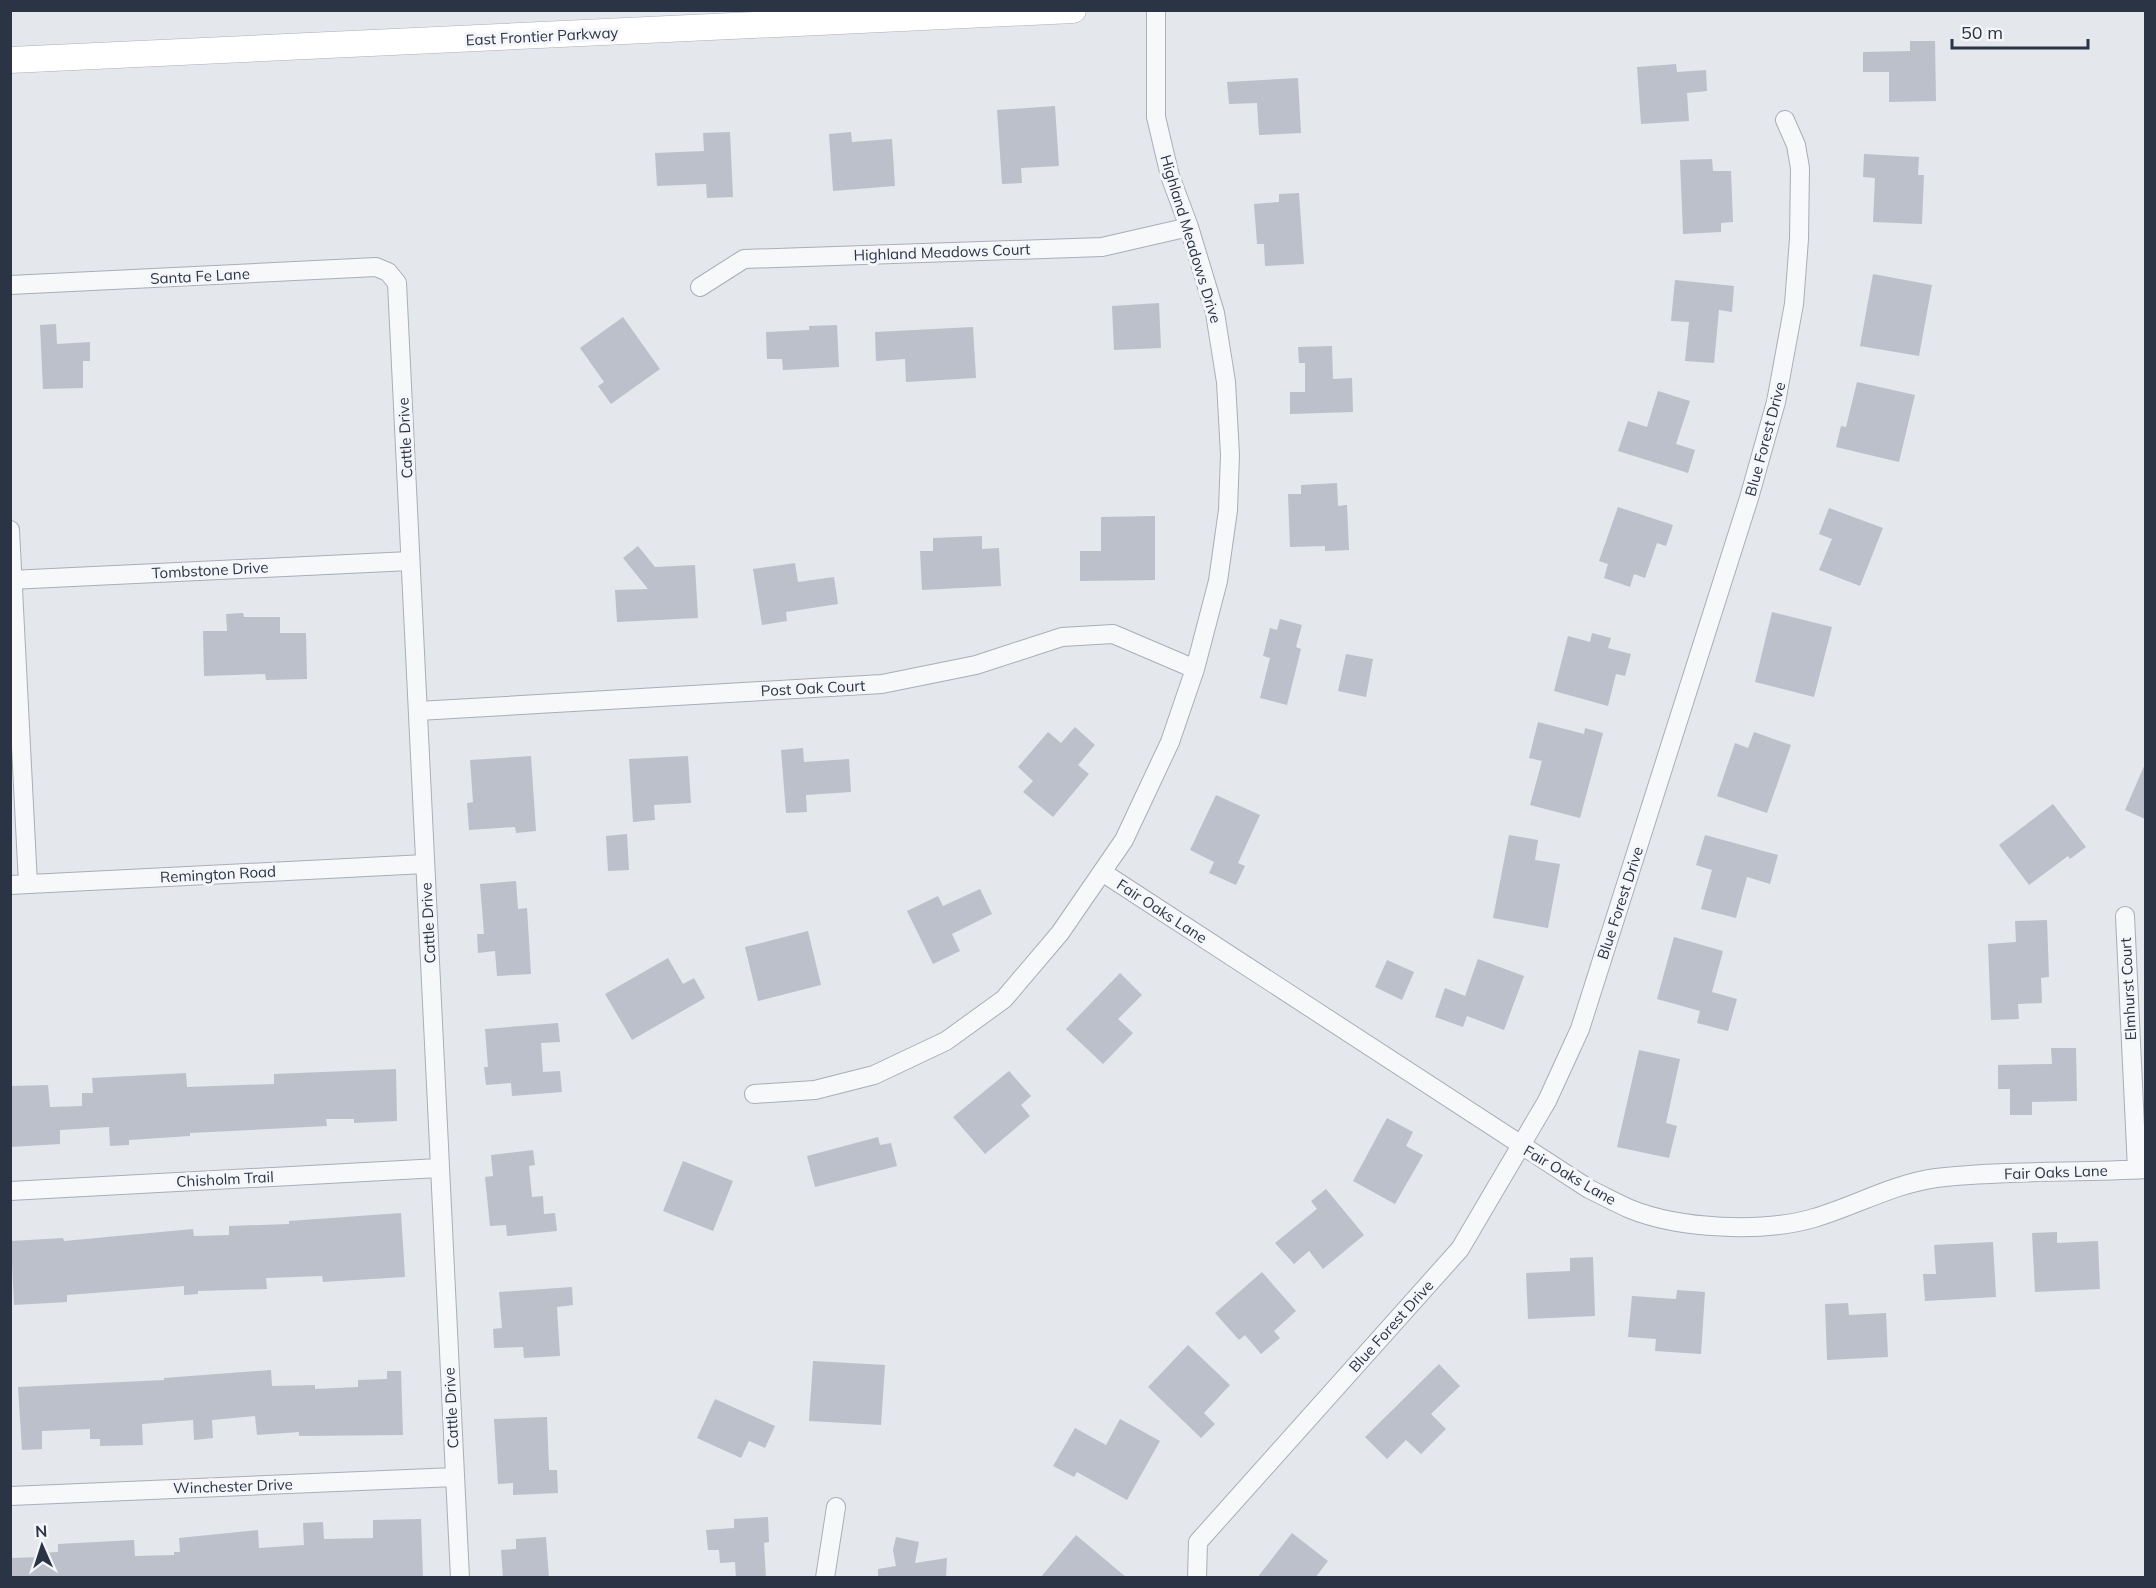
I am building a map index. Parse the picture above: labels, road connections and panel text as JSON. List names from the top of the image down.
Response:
{
  "streets": {
    "street": [
      "East Frontier Parkway",
      "Highland Meadows Drive",
      "Highland Meadows Court",
      "Santa Fe Lane",
      "Cattle Drive",
      "Blue Forest Drive",
      "Tombstone Drive",
      "Post Oak Court",
      "Remington Road",
      "Fair Oaks Lane",
      "Elmhurst Court",
      "Chisholm Trail",
      "Winchester Drive"
    ]
  },
  "crossings": [
    ["Highland Meadows Drive", "Highland Meadows Court"],
    ["Highland Meadows Drive", "Post Oak Court"],
    ["Highland Meadows Drive", "Fair Oaks Lane"],
    ["Santa Fe Lane", "Cattle Drive"],
    ["Cattle Drive", "Tombstone Drive"],
    ["Cattle Drive", "Post Oak Court"],
    ["Cattle Drive", "Remington Road"],
    ["Cattle Drive", "Chisholm Trail"],
    ["Cattle Drive", "Winchester Drive"],
    ["Blue Forest Drive", "Fair Oaks Lane"],
    ["Fair Oaks Lane", "Elmhurst Court"]
  ],
  "scale_bar": "50 m",
  "north": "top"
}
